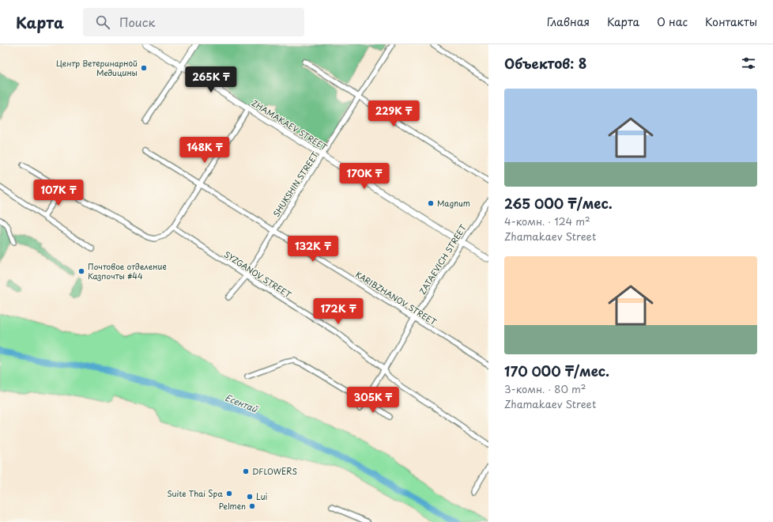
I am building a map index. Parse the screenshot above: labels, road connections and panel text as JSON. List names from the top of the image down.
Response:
{
  "streets": {
    "street": [
      "ZHAMAKAEV STREET",
      "SHUKSHIN STREET",
      "ZATAEVICH STREET",
      "SYZGANOV STREET",
      "KARIBZHANOV STREET"
    ]
  },
  "crossings": [
    ["ZHAMAKAEV STREET", "SHUKSHIN STREET"],
    ["ZHAMAKAEV STREET", "ZATAEVICH STREET"],
    ["SHUKSHIN STREET", "SYZGANOV STREET"],
    ["SHUKSHIN STREET", "KARIBZHANOV STREET"],
    ["ZATAEVICH STREET", "SYZGANOV STREET"],
    ["ZATAEVICH STREET", "KARIBZHANOV STREET"]
  ],
  "water": ["Есентай"],
  "places": [
    "Центр Ветеринарной Медицины",
    "Magnum",
    "Почтовое отделение Казпочты #44",
    "DFLOWERS",
    "Suite Thai Spa",
    "Lui",
    "Pelmen"
  ],
  "page": {
    "header": "Карта",
    "search": "Поиск",
    "nav": [
      "Главная",
      "Карта",
      "О нас",
      "Контакты"
    ],
    "heading": "Объектов: 8",
    "price": [
      "265K ₸",
      "229K ₸",
      "148K ₸",
      "170K ₸",
      "107K ₸",
      "132K ₸",
      "172K ₸",
      "305K ₸"
    ],
    "list": [
      {
        "name": "265 000 ₸/мес.",
        "note": "4-комн. · 124 m² · Zhamakaev Street"
      },
      {
        "name": "170 000 ₸/мес.",
        "note": "3-комн. · 80 m² · Zhamakaev Street"
      }
    ]
  }
}
